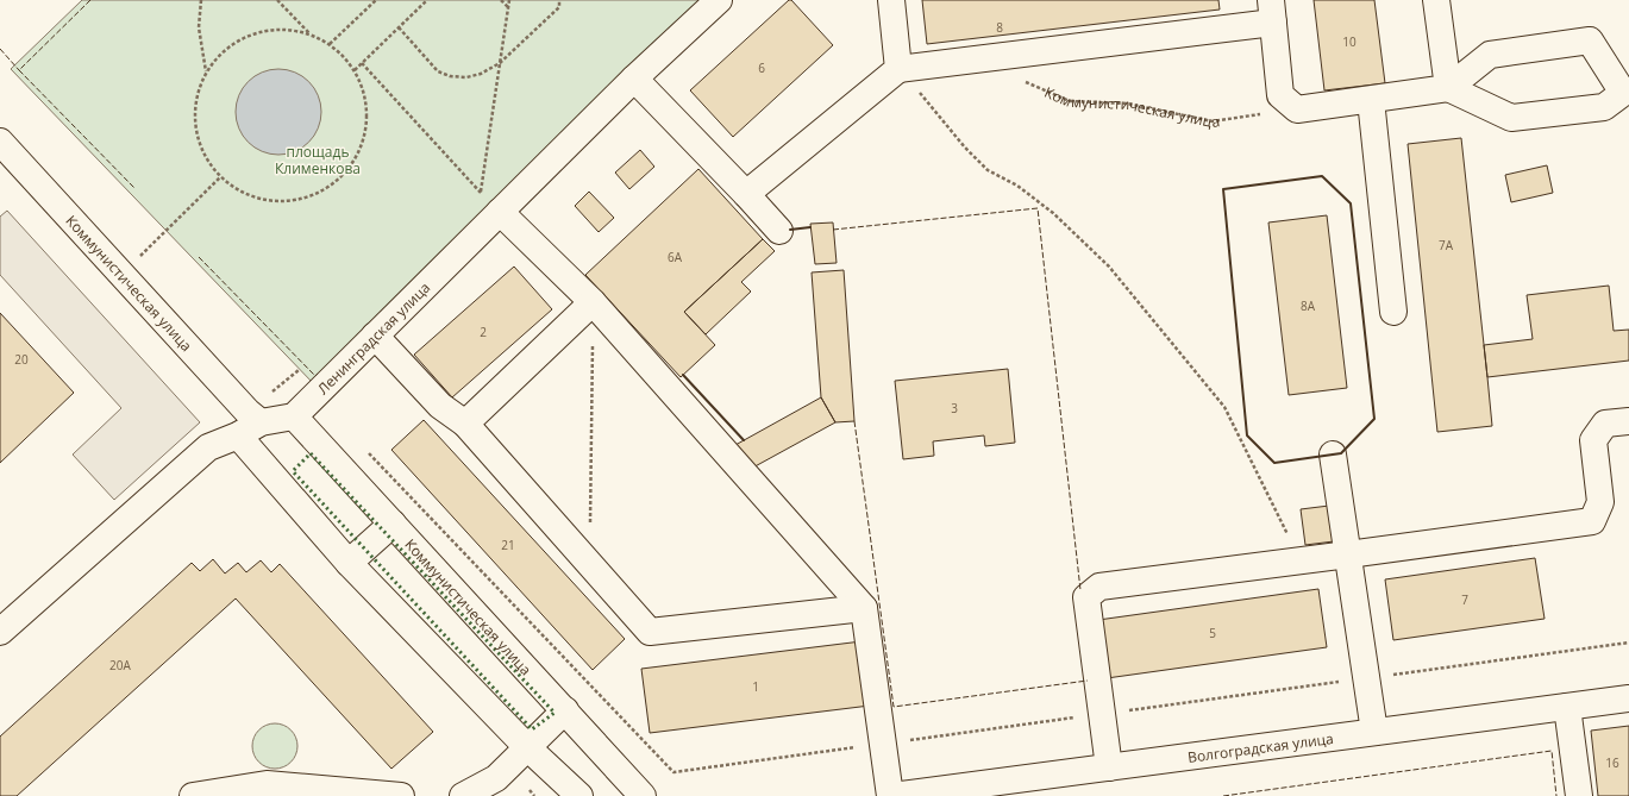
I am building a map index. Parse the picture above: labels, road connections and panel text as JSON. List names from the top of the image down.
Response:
{
  "streets": {
    "street": ["Коммунистическая улица", "Ленинградская улица", "Волгоградская улица"]
  },
  "crossings": [
    ["Коммунистическая улица", "Ленинградская улица"]
  ],
  "parks": ["площадь Клименкова"],
  "house_numbers": [
    "8",
    "10",
    "6",
    "7А",
    "6А",
    "8А",
    "2",
    "20",
    "3",
    "21",
    "7",
    "5",
    "20А",
    "1",
    "16"
  ]
}
